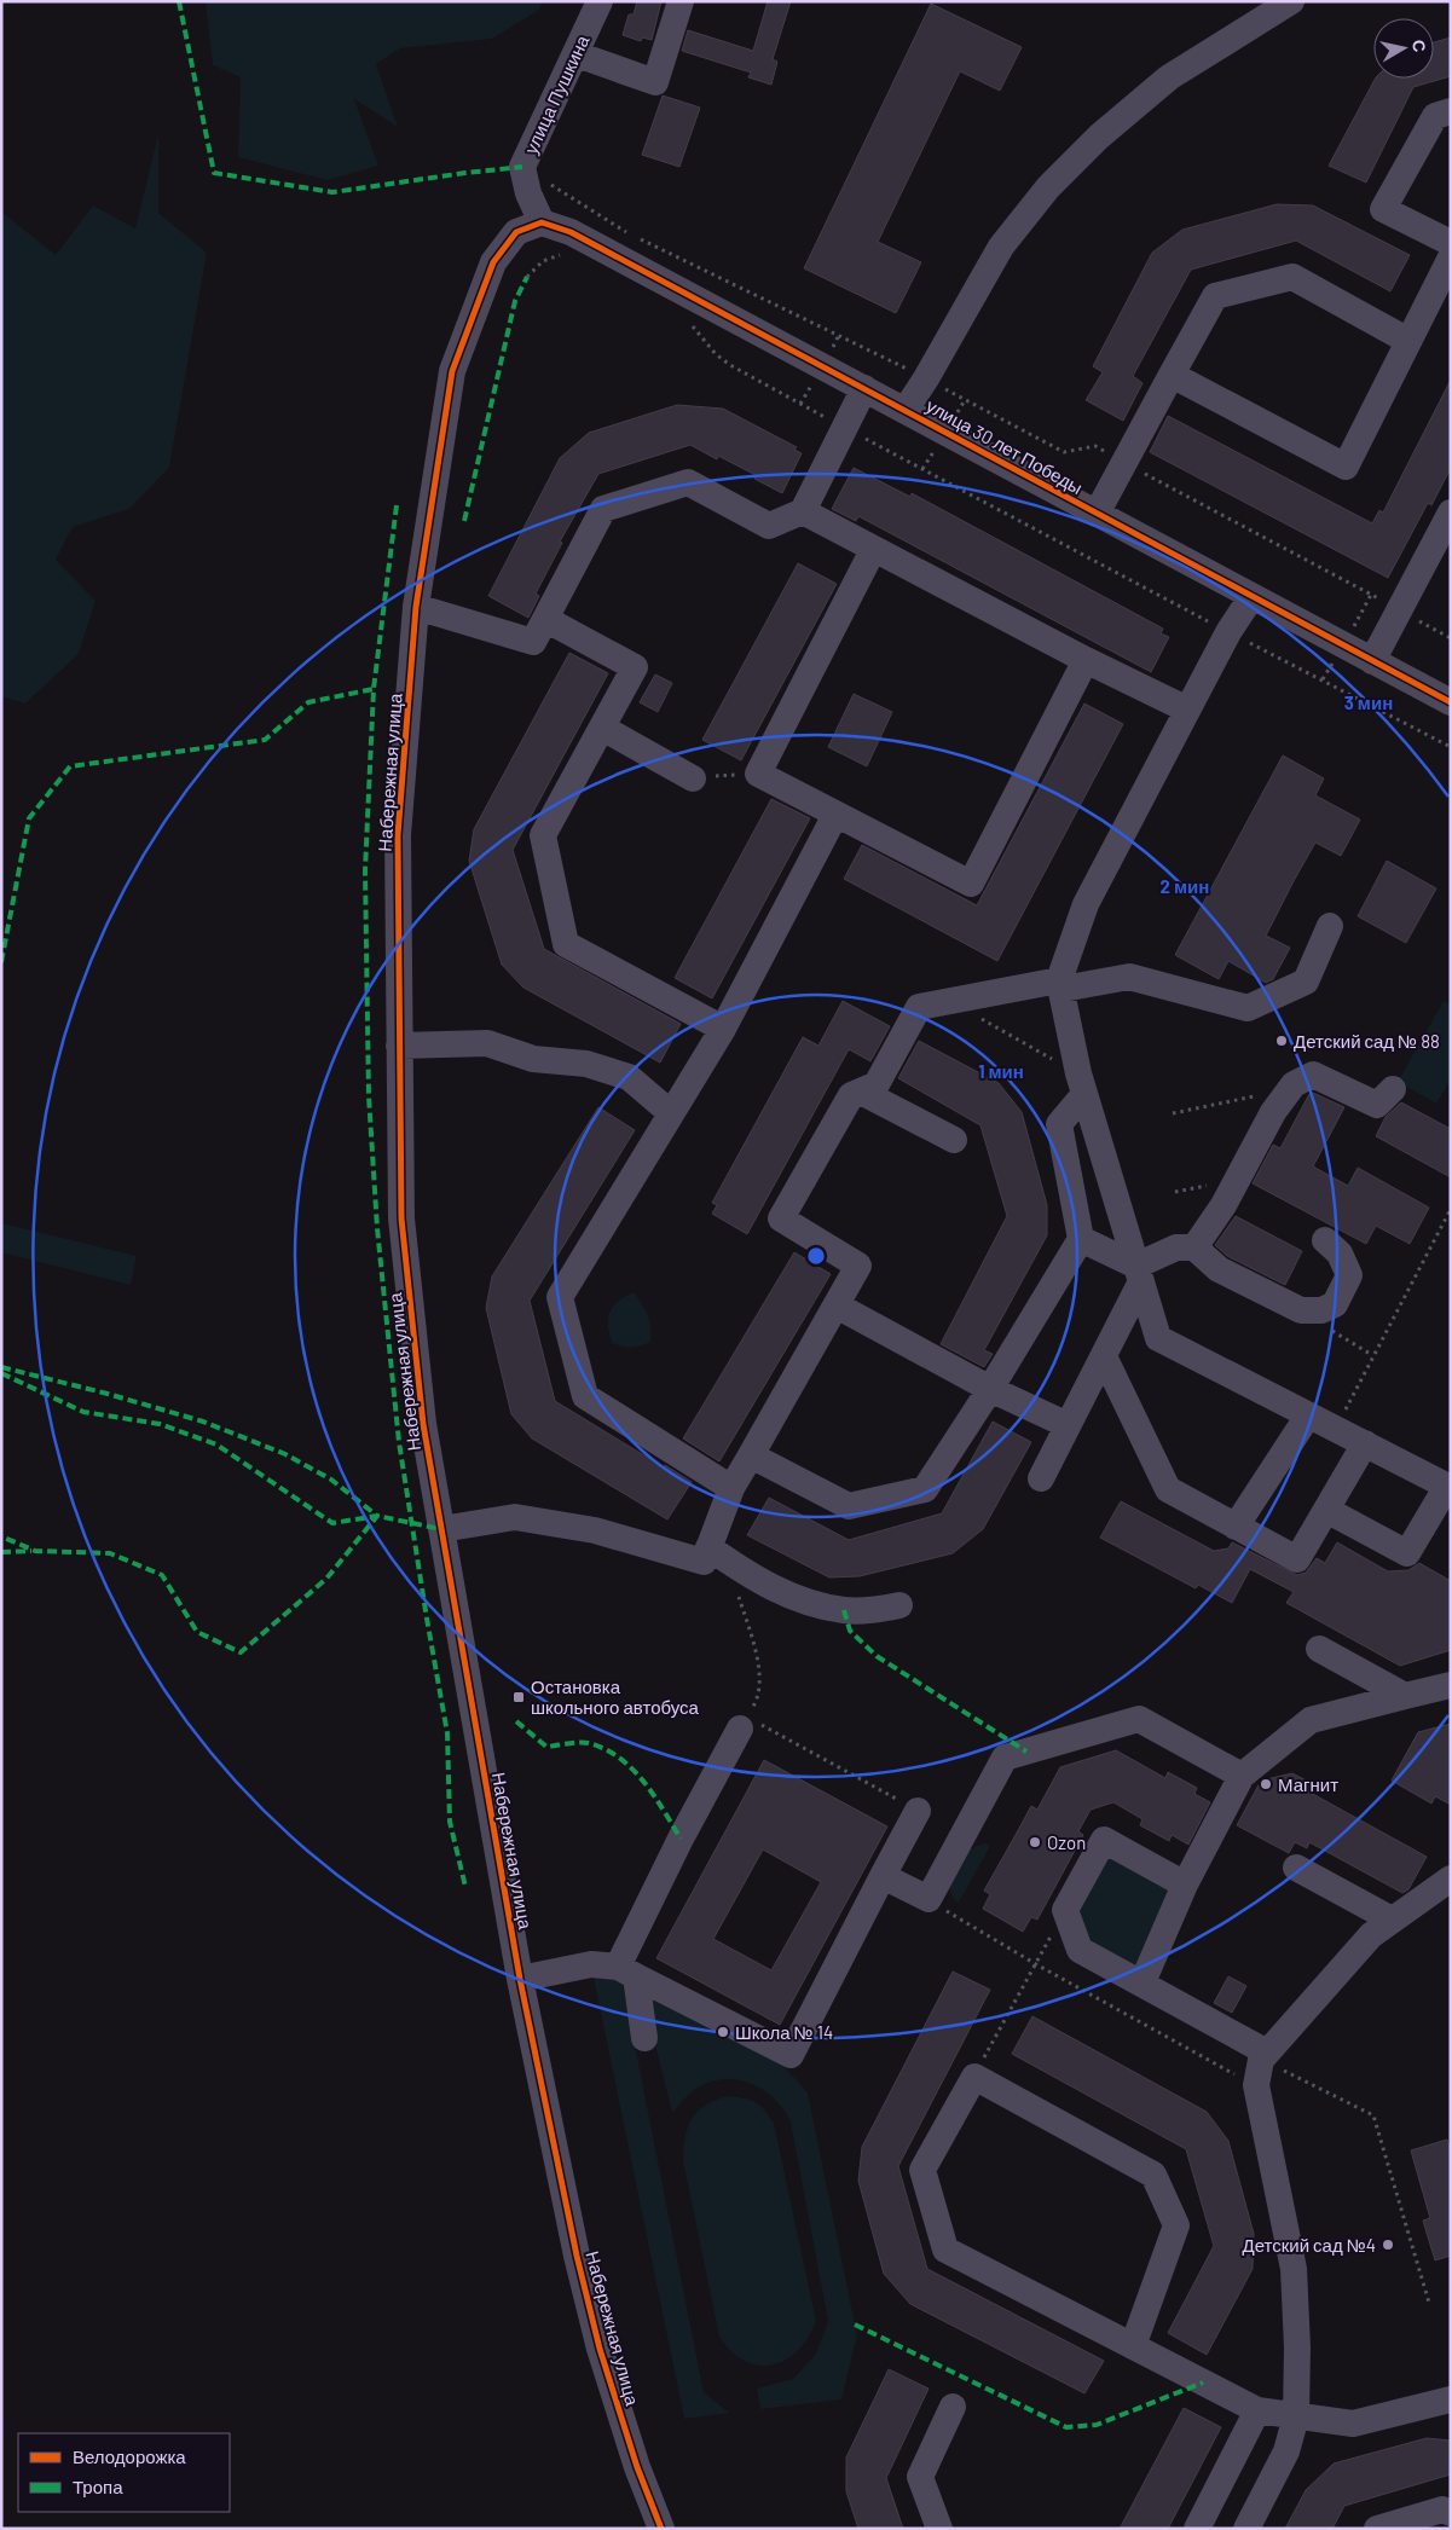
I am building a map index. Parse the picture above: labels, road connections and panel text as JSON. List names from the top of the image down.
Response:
{
  "streets": {
    "street": ["улица Пушкина", "улица 30 лет Победы", "Набережная улица"]
  },
  "crossings": [
    ["улица Пушкина", "улица 30 лет Победы"],
    ["улица Пушкина", "Набережная улица"],
    ["улица 30 лет Победы", "Набережная улица"]
  ],
  "places": {
    "other": [
      "Детский сад № 88",
      "Магнит",
      "Ozon",
      "Школа № 14",
      "Детский сад №4"
    ],
    "transit": ["Остановка школьного автобуса"]
  },
  "legend": ["Велодорожка", "Тропа"],
  "north": "right",
  "rings": ["3 мин", "2 мин", "1 мин"]
}
